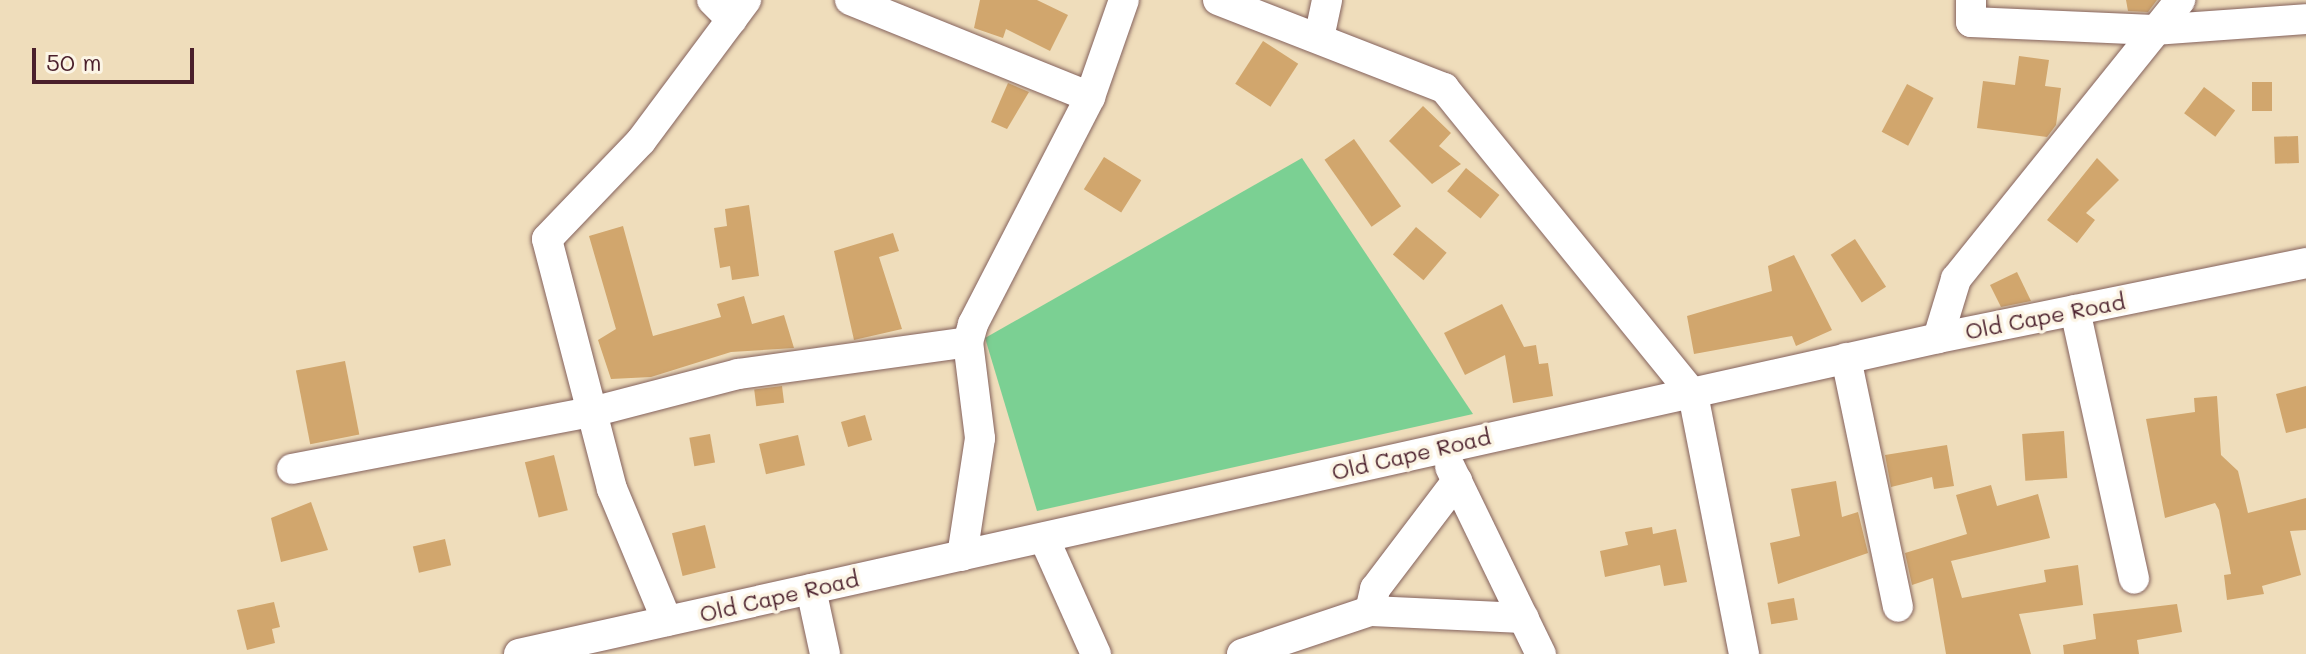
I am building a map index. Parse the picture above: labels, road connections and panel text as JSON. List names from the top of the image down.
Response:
{
  "streets": {
    "street": ["Old Cape Road"]
  },
  "scale_bar": "50 m"
}
